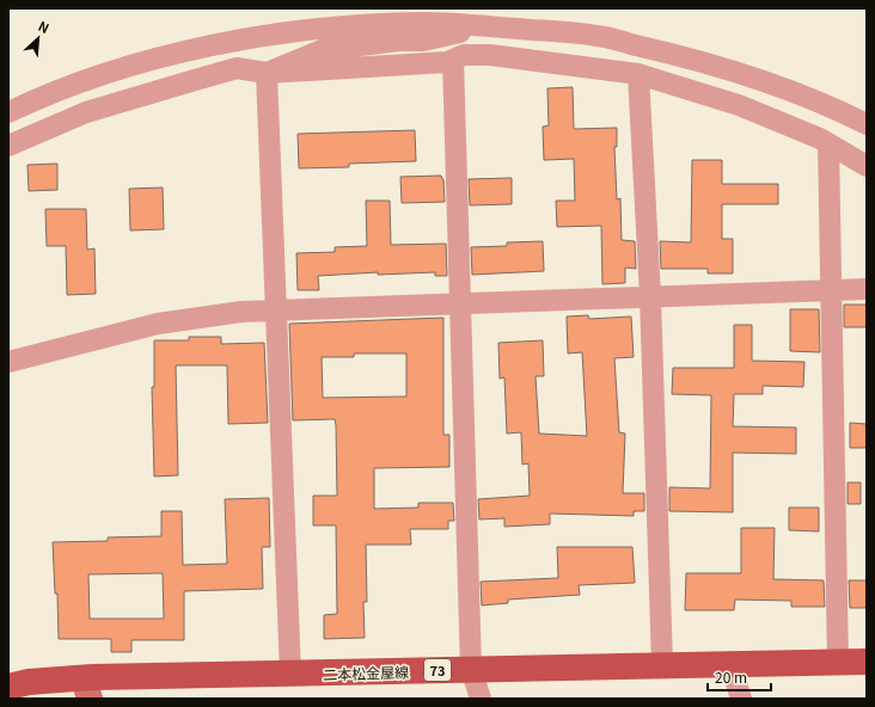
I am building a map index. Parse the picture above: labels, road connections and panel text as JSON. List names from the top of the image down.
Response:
{
  "streets": {
    "main road": ["73", "二本松金屋線"]
  },
  "scale_bar": "20 m",
  "north": "top right"
}
